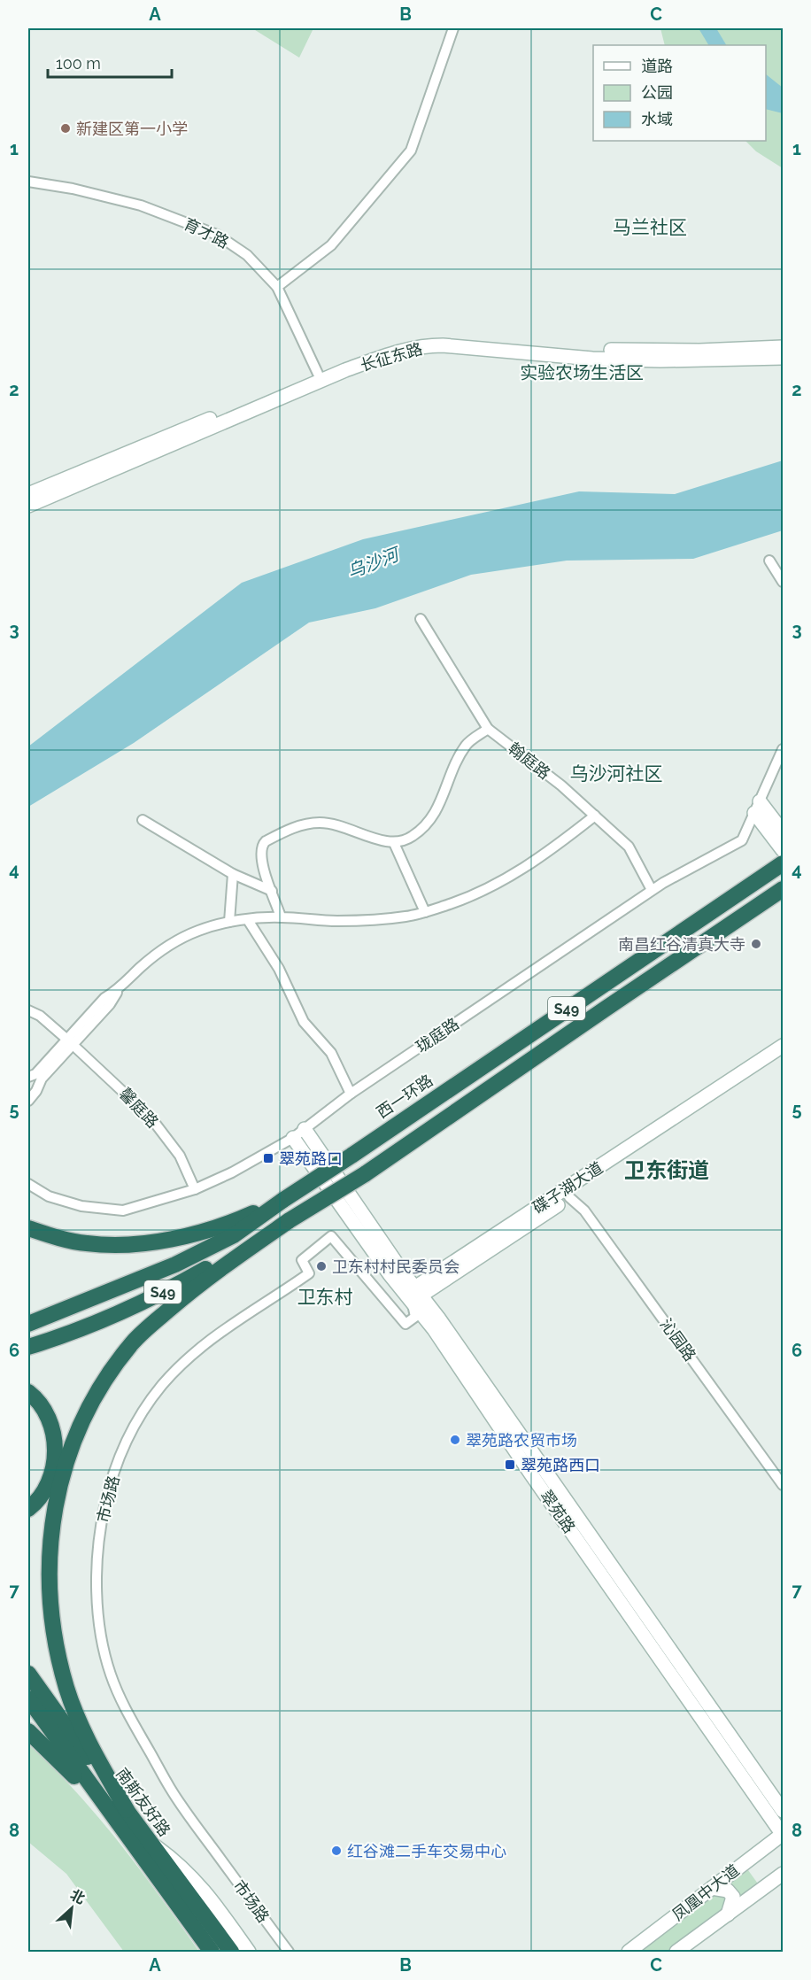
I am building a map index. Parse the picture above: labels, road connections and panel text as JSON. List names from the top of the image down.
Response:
{
  "streets": {
    "highway": ["S49", "西一环路", "南斯友好路"],
    "main road": [
      "长征东路",
      "碟子湖大道",
      "翠苑路",
      "凤凰中大道"
    ],
    "street": [
      "育才路",
      "翰庭路",
      "珑庭路",
      "馨庭路",
      "沁园路",
      "市场路"
    ]
  },
  "crossings": [
    ["育才路", "长征东路"],
    ["翰庭路", "珑庭路"],
    ["珑庭路", "馨庭路"],
    ["珑庭路", "翠苑路"],
    ["碟子湖大道", "沁园路"],
    ["碟子湖大道", "市场路"],
    ["碟子湖大道", "翠苑路"],
    ["市场路", "翠苑路"],
    ["翠苑路", "凤凰中大道"]
  ],
  "districts": [
    "马兰社区",
    "实验农场生活区",
    "乌沙河社区",
    "卫东街道",
    "卫东村"
  ],
  "water": ["乌沙河"],
  "places": {
    "other": [
      "新建区第一小学",
      "南昌红谷清真大寺",
      "卫东村村民委员会",
      "翠苑路农贸市场",
      "红谷滩二手车交易中心"
    ],
    "transit": ["翠苑路口", "翠苑路西口"]
  },
  "legend": ["道路", "公园", "水域"],
  "scale_bar": "100 m",
  "north": "top right",
  "grid": {
    "columns": ["A", "B", "C"],
    "rows": [
      "1",
      "2",
      "3",
      "4",
      "5",
      "6",
      "7",
      "8"
    ]
  }
}
